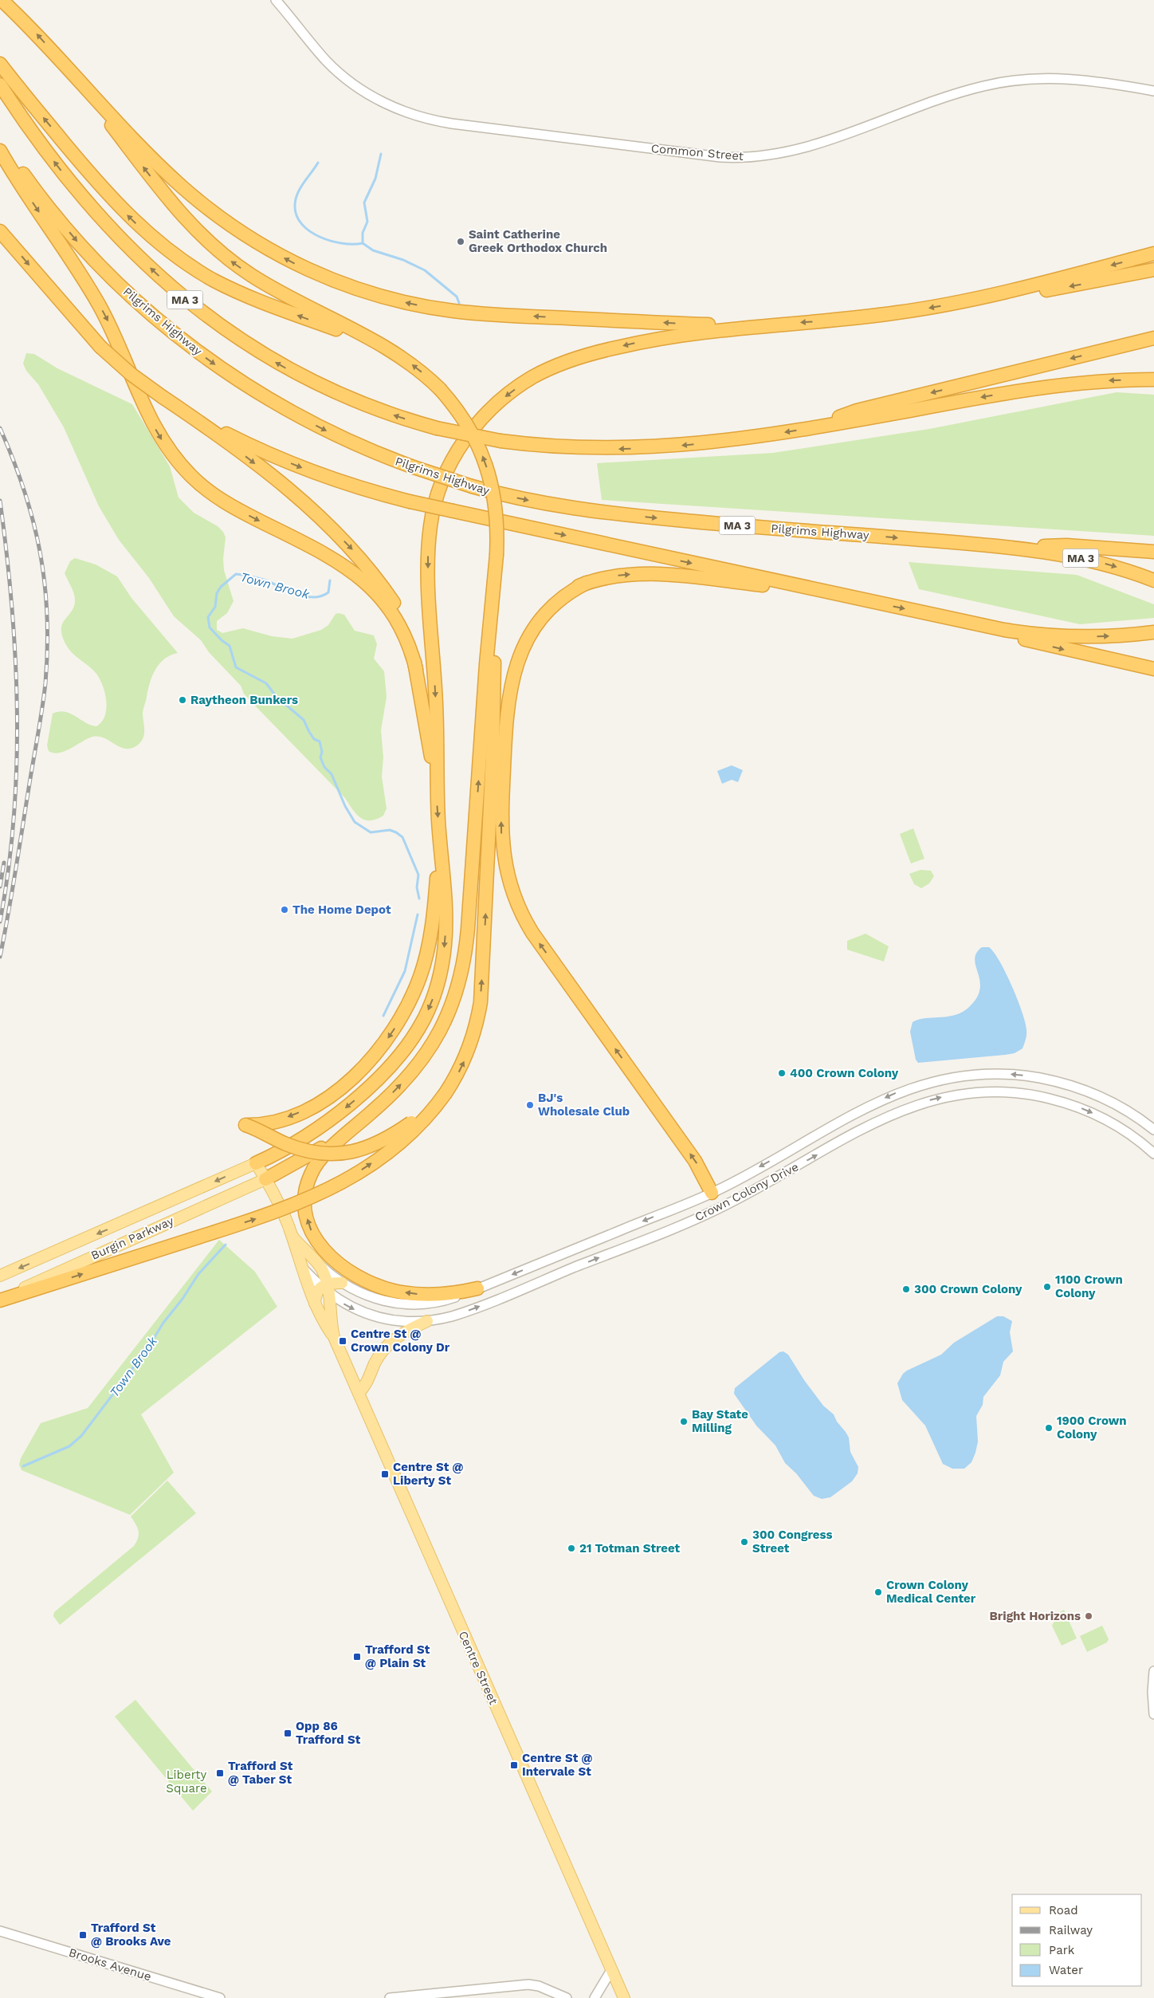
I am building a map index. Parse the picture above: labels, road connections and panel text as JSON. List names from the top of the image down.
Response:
{
  "streets": {
    "highway": ["MA 3", "Pilgrims Highway"],
    "main road": ["Burgin Parkway", "Centre Street"],
    "street": ["Common Street", "Crown Colony Drive", "Brooks Avenue"]
  },
  "crossings": [
    ["MA 3", "Pilgrims Highway"],
    ["Crown Colony Drive", "Centre Street"],
    ["Burgin Parkway", "Centre Street"]
  ],
  "water": ["Town Brook"],
  "parks": ["Liberty Square"],
  "places": {
    "other": [
      "Saint Catherine Greek Orthodox Church",
      "Raytheon Bunkers",
      "The Home Depot",
      "400 Crown Colony",
      "BJ's Wholesale Club",
      "1100 Crown Colony",
      "300 Crown Colony",
      "Bay State Milling",
      "1900 Crown Colony",
      "300 Congress Street",
      "21 Totman Street",
      "Crown Colony Medical Center",
      "Bright Horizons"
    ],
    "transit": [
      "Centre St @ Crown Colony Dr",
      "Centre St @ Liberty St",
      "Trafford St @ Plain St",
      "Opp 86 Trafford St",
      "Centre St @ Intervale St",
      "Trafford St @ Taber St",
      "Trafford St @ Brooks Ave"
    ]
  },
  "legend": [
    "Road",
    "Railway",
    "Park",
    "Water"
  ]
}
